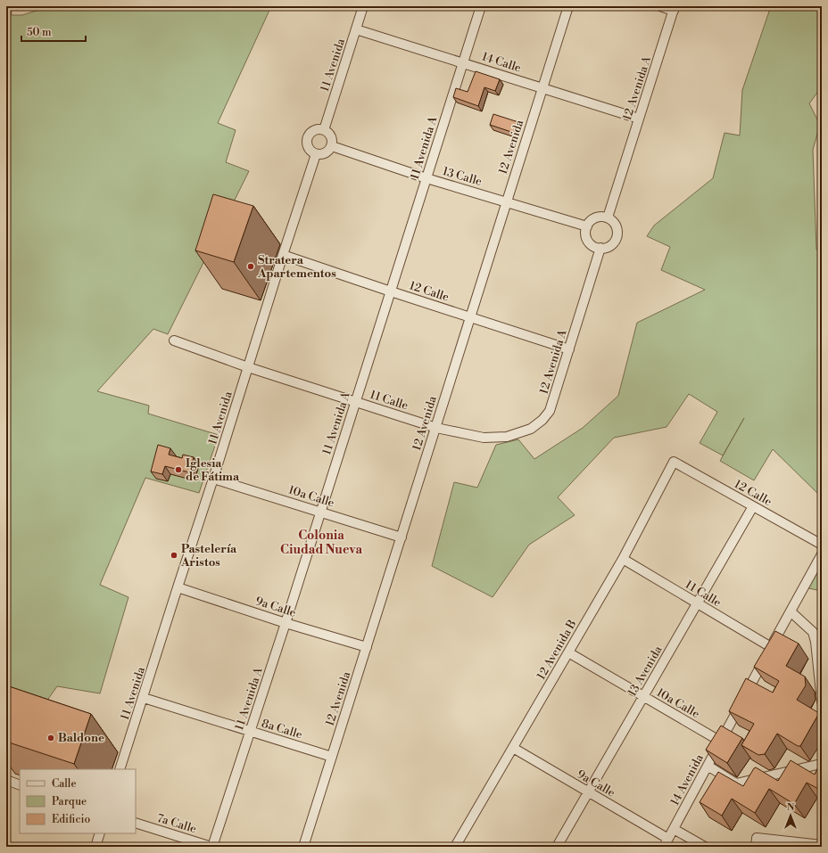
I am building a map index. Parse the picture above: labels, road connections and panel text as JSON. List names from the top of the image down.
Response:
{
  "streets": {
    "street": [
      "14 Calle",
      "11 Avenida",
      "12 Avenida A",
      "12 Avenida",
      "11 Avenida A",
      "13 Calle",
      "12 Calle",
      "11 Calle",
      "10a Calle",
      "9a Calle",
      "12 Avenida B",
      "13 Avenida",
      "8a Calle",
      "14 Avenida",
      "7a Calle"
    ]
  },
  "crossings": [
    ["14 Calle", "11 Avenida"],
    ["14 Calle", "12 Avenida A"],
    ["14 Calle", "12 Avenida"],
    ["14 Calle", "11 Avenida A"],
    ["11 Avenida", "13 Calle"],
    ["11 Avenida", "12 Calle"],
    ["11 Avenida", "11 Calle"],
    ["11 Avenida", "10a Calle"],
    ["11 Avenida", "9a Calle"],
    ["11 Avenida", "8a Calle"],
    ["12 Avenida A", "13 Calle"],
    ["12 Avenida A", "12 Calle"],
    ["12 Avenida A", "11 Calle"],
    ["12 Avenida", "13 Calle"],
    ["12 Avenida", "12 Calle"],
    ["12 Avenida", "11 Calle"],
    ["12 Avenida", "10a Calle"],
    ["12 Avenida", "9a Calle"],
    ["12 Avenida", "8a Calle"],
    ["11 Avenida A", "13 Calle"],
    ["11 Avenida A", "12 Calle"],
    ["11 Avenida A", "11 Calle"],
    ["11 Avenida A", "10a Calle"],
    ["11 Avenida A", "9a Calle"],
    ["11 Avenida A", "8a Calle"],
    ["11 Avenida A", "7a Calle"],
    ["12 Calle", "12 Avenida B"],
    ["12 Calle", "13 Avenida"],
    ["11 Calle", "12 Avenida B"],
    ["11 Calle", "13 Avenida"],
    ["11 Calle", "14 Avenida"],
    ["10a Calle", "12 Avenida B"],
    ["10a Calle", "13 Avenida"],
    ["10a Calle", "14 Avenida"],
    ["9a Calle", "12 Avenida B"],
    ["9a Calle", "13 Avenida"],
    ["9a Calle", "14 Avenida"]
  ],
  "districts": ["Colonia Ciudad Nueva"],
  "places": [
    "Stratera Apartementos",
    "Iglesia de Fátima",
    "Pastelería Aristos",
    "Baldone"
  ],
  "legend": ["Calle", "Parque", "Edificio"],
  "scale_bar": "50 m",
  "north": "top"
}
